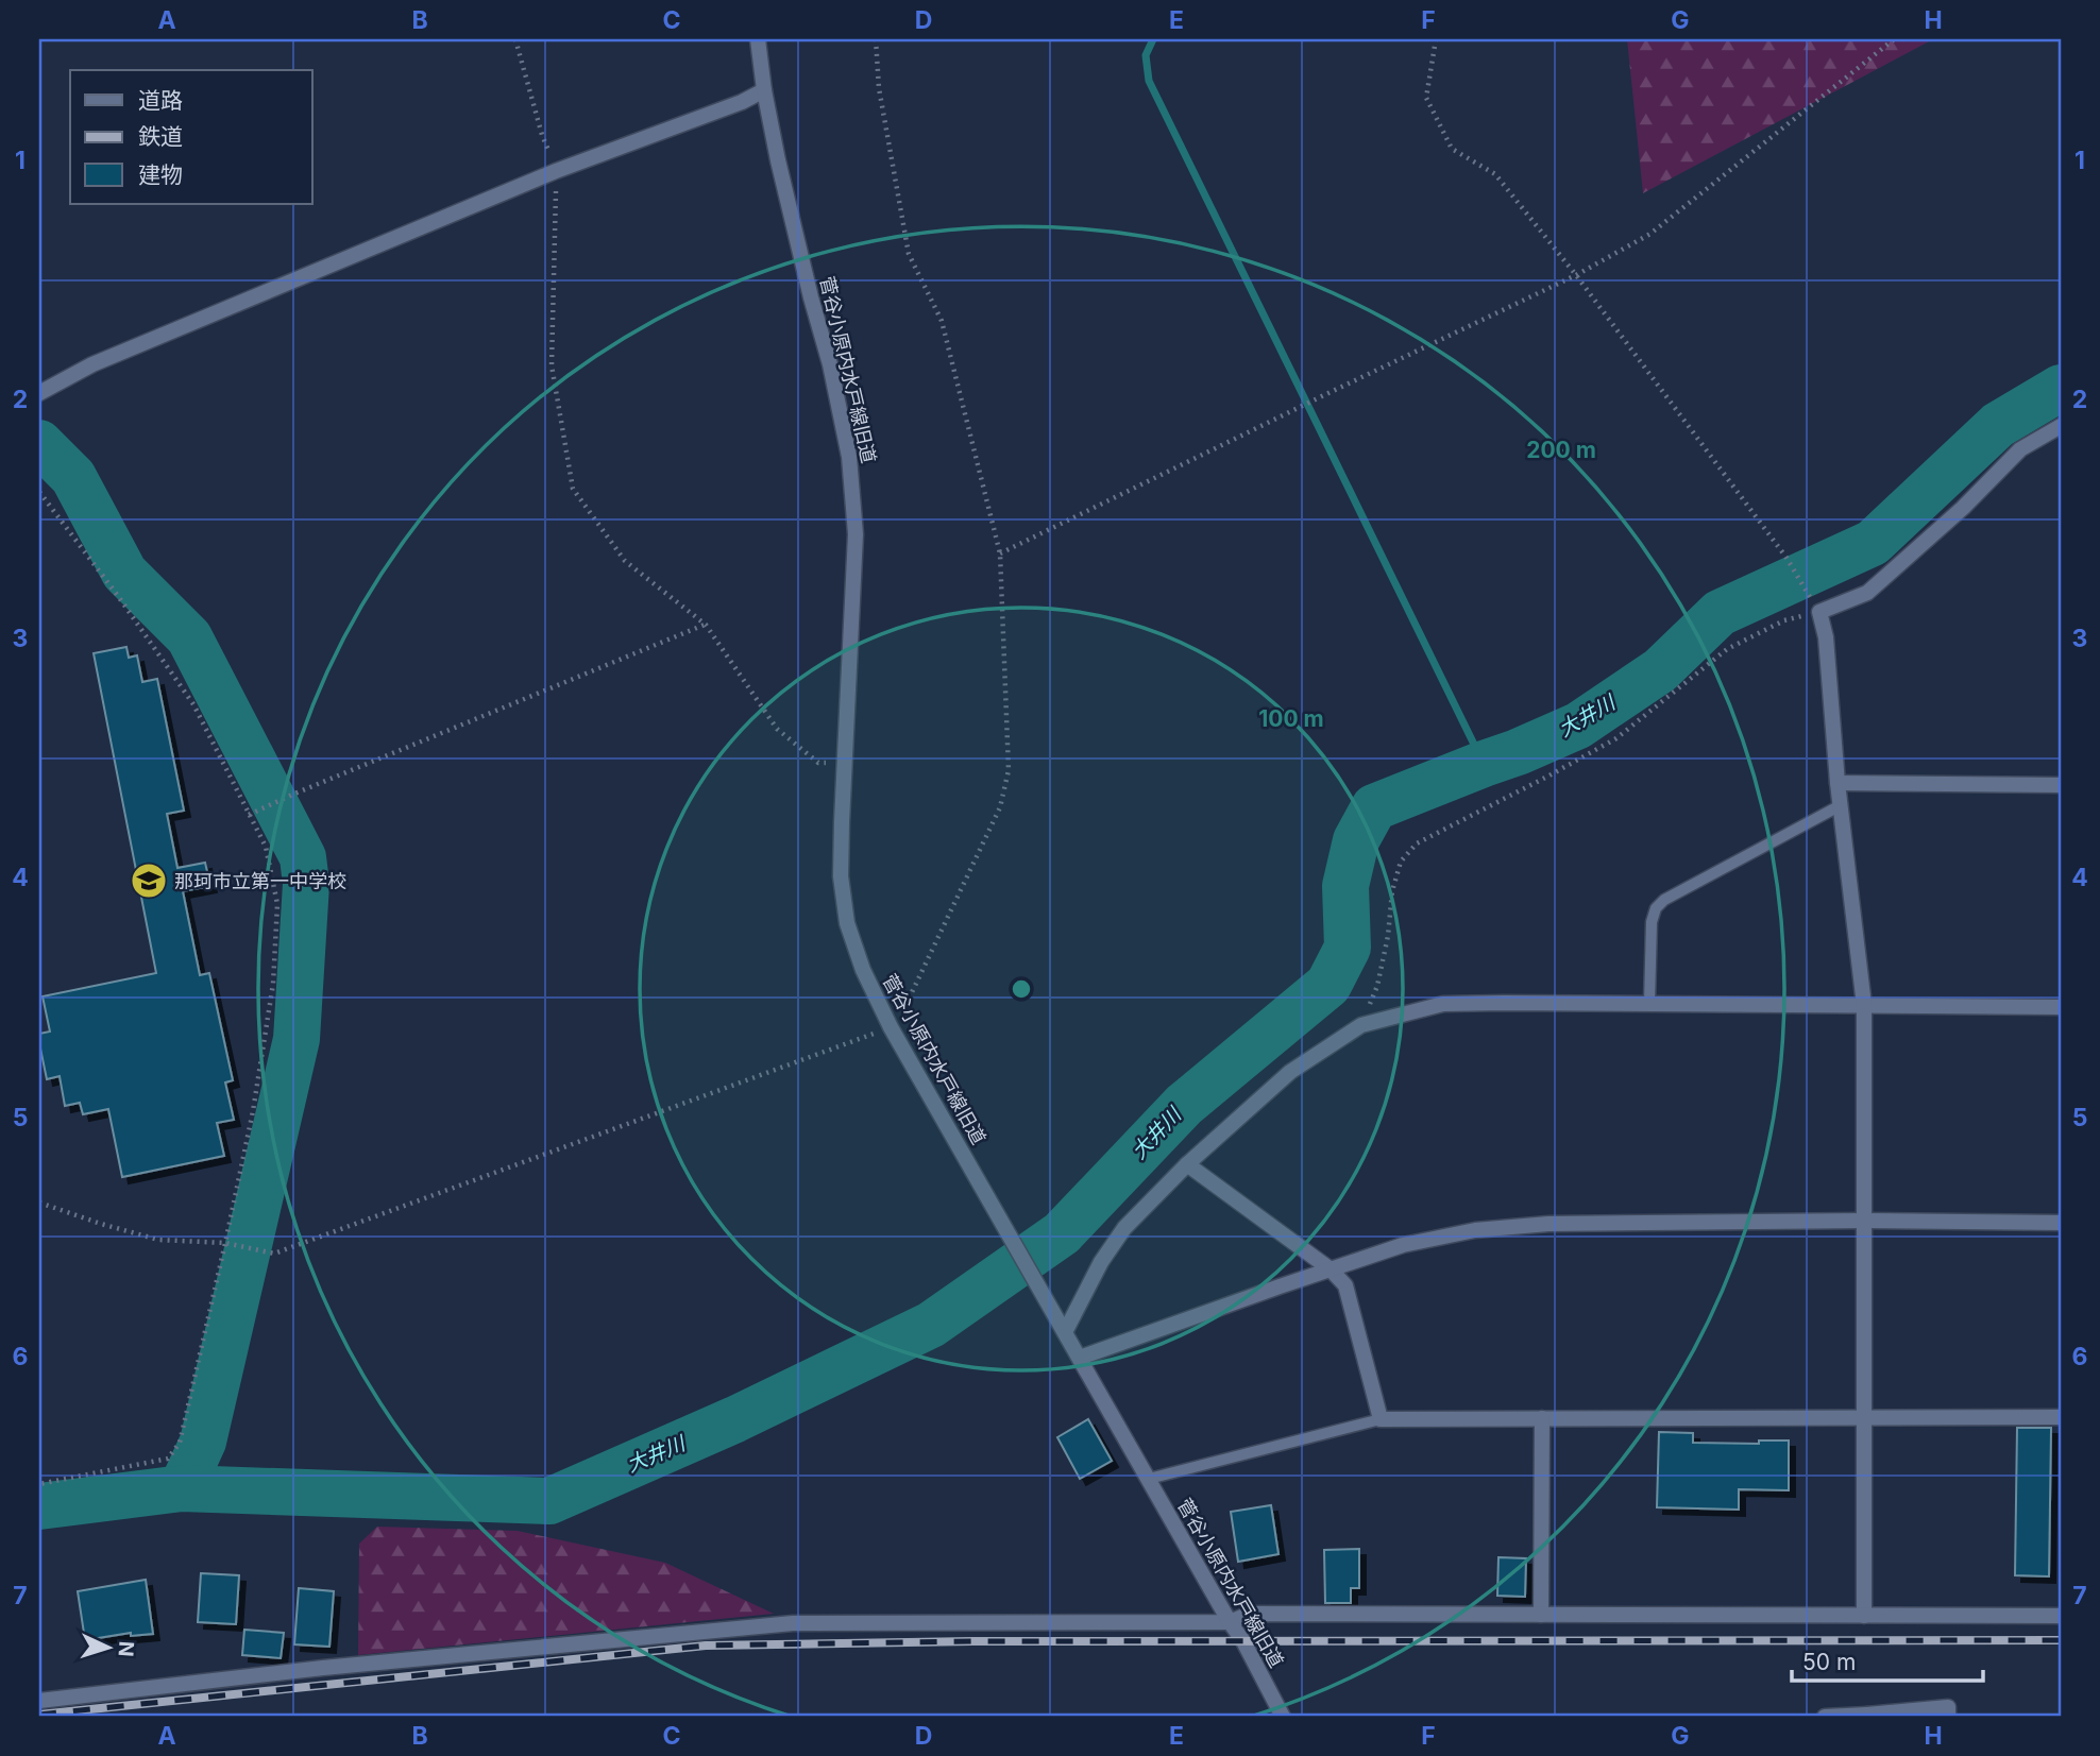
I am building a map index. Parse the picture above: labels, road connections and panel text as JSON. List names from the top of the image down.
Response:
{
  "streets": {
    "street": ["菅谷小原内水戸線旧道"]
  },
  "water": ["大井川"],
  "places": {
    "school or university": ["那珂市立第一中学校"]
  },
  "legend": ["道路", "鉄道", "建物"],
  "scale_bar": "50 m",
  "north": "right",
  "grid": {
    "columns": [
      "A",
      "B",
      "C",
      "D",
      "E",
      "F",
      "G",
      "H"
    ],
    "rows": [
      "1",
      "2",
      "3",
      "4",
      "5",
      "6",
      "7"
    ]
  },
  "rings": ["200 m", "100 m"]
}
